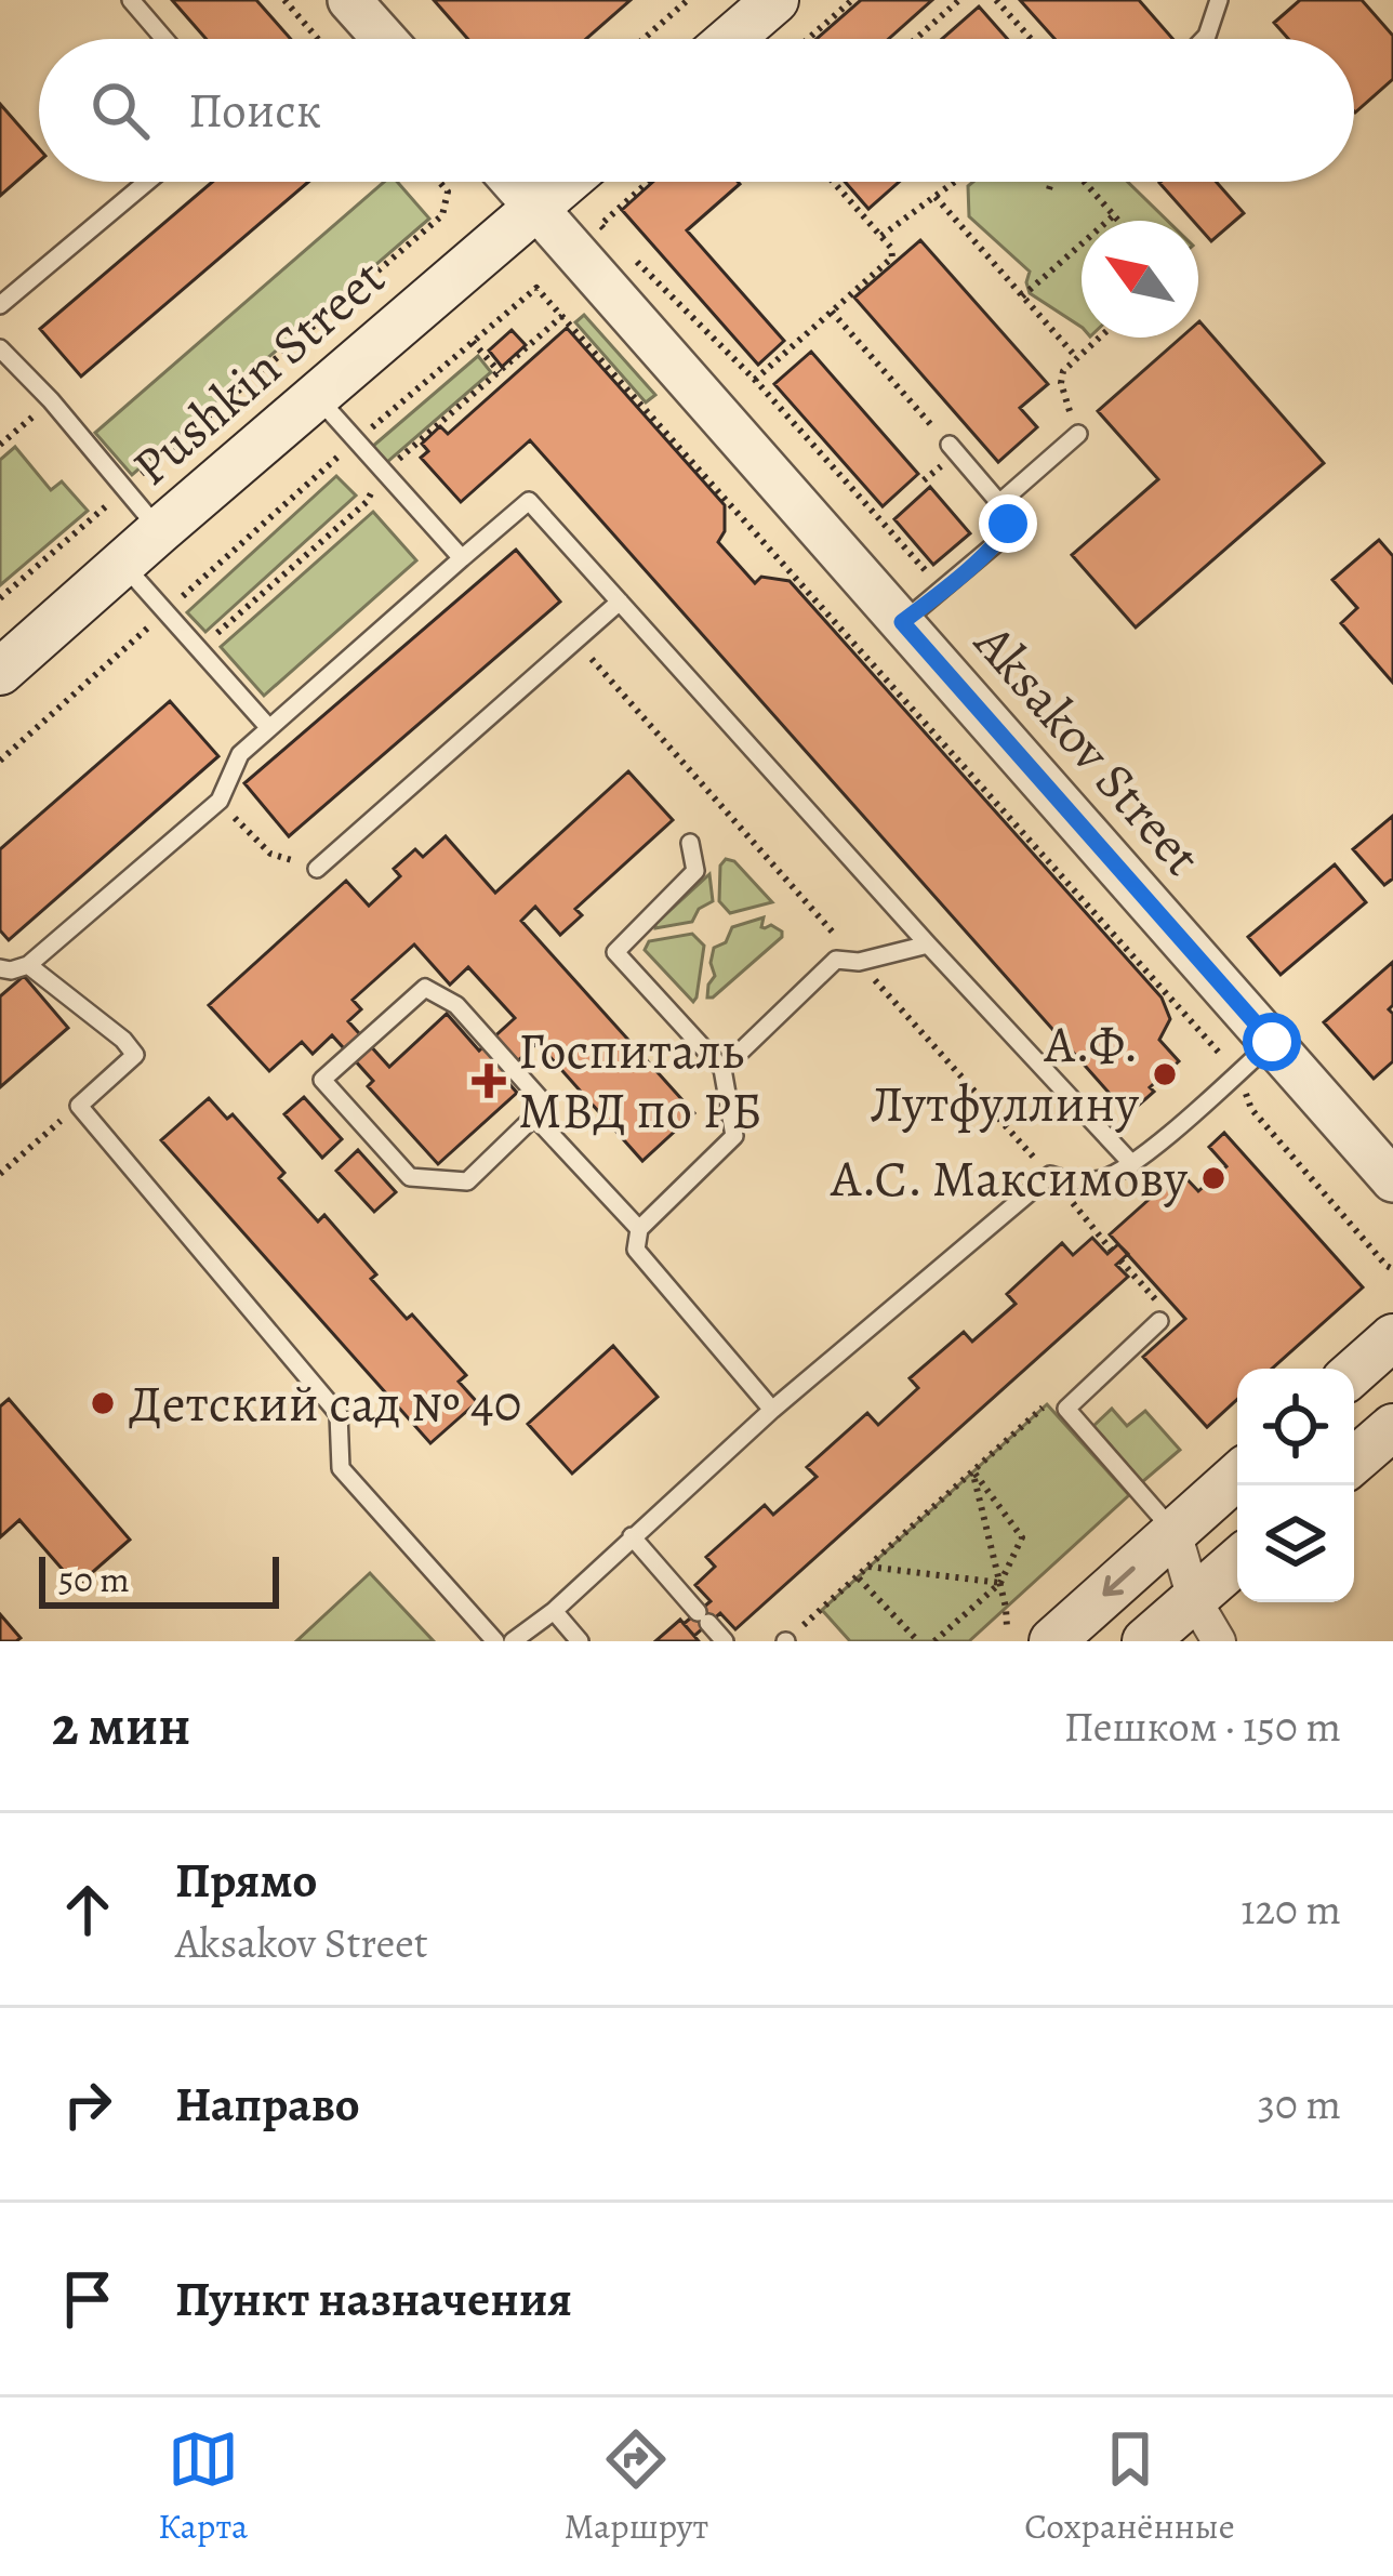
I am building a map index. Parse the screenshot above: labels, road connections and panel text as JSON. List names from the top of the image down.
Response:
{
  "streets": {
    "main road": ["Pushkin Street"],
    "street": ["Aksakov Street"]
  },
  "crossings": [
    ["Pushkin Street", "Aksakov Street"]
  ],
  "places": {
    "other": ["А.Ф. Лутфуллину", "А.С. Максимову", "Детский сад № 40"],
    "health": ["Госпиталь МВД по РБ"]
  },
  "scale_bar": "50 m",
  "north": "top left",
  "page": {
    "search": "Поиск",
    "scale": "50 m",
    "heading": ["2 мин", "Пешком · 150 m"],
    "list": [
      ["Прямо", "Aksakov Street", "120 m"],
      ["Направо", "30 m"],
      "Пункт назначения"
    ],
    "nav": ["Карта", "Маршрут", "Сохранённые"]
  }
}
